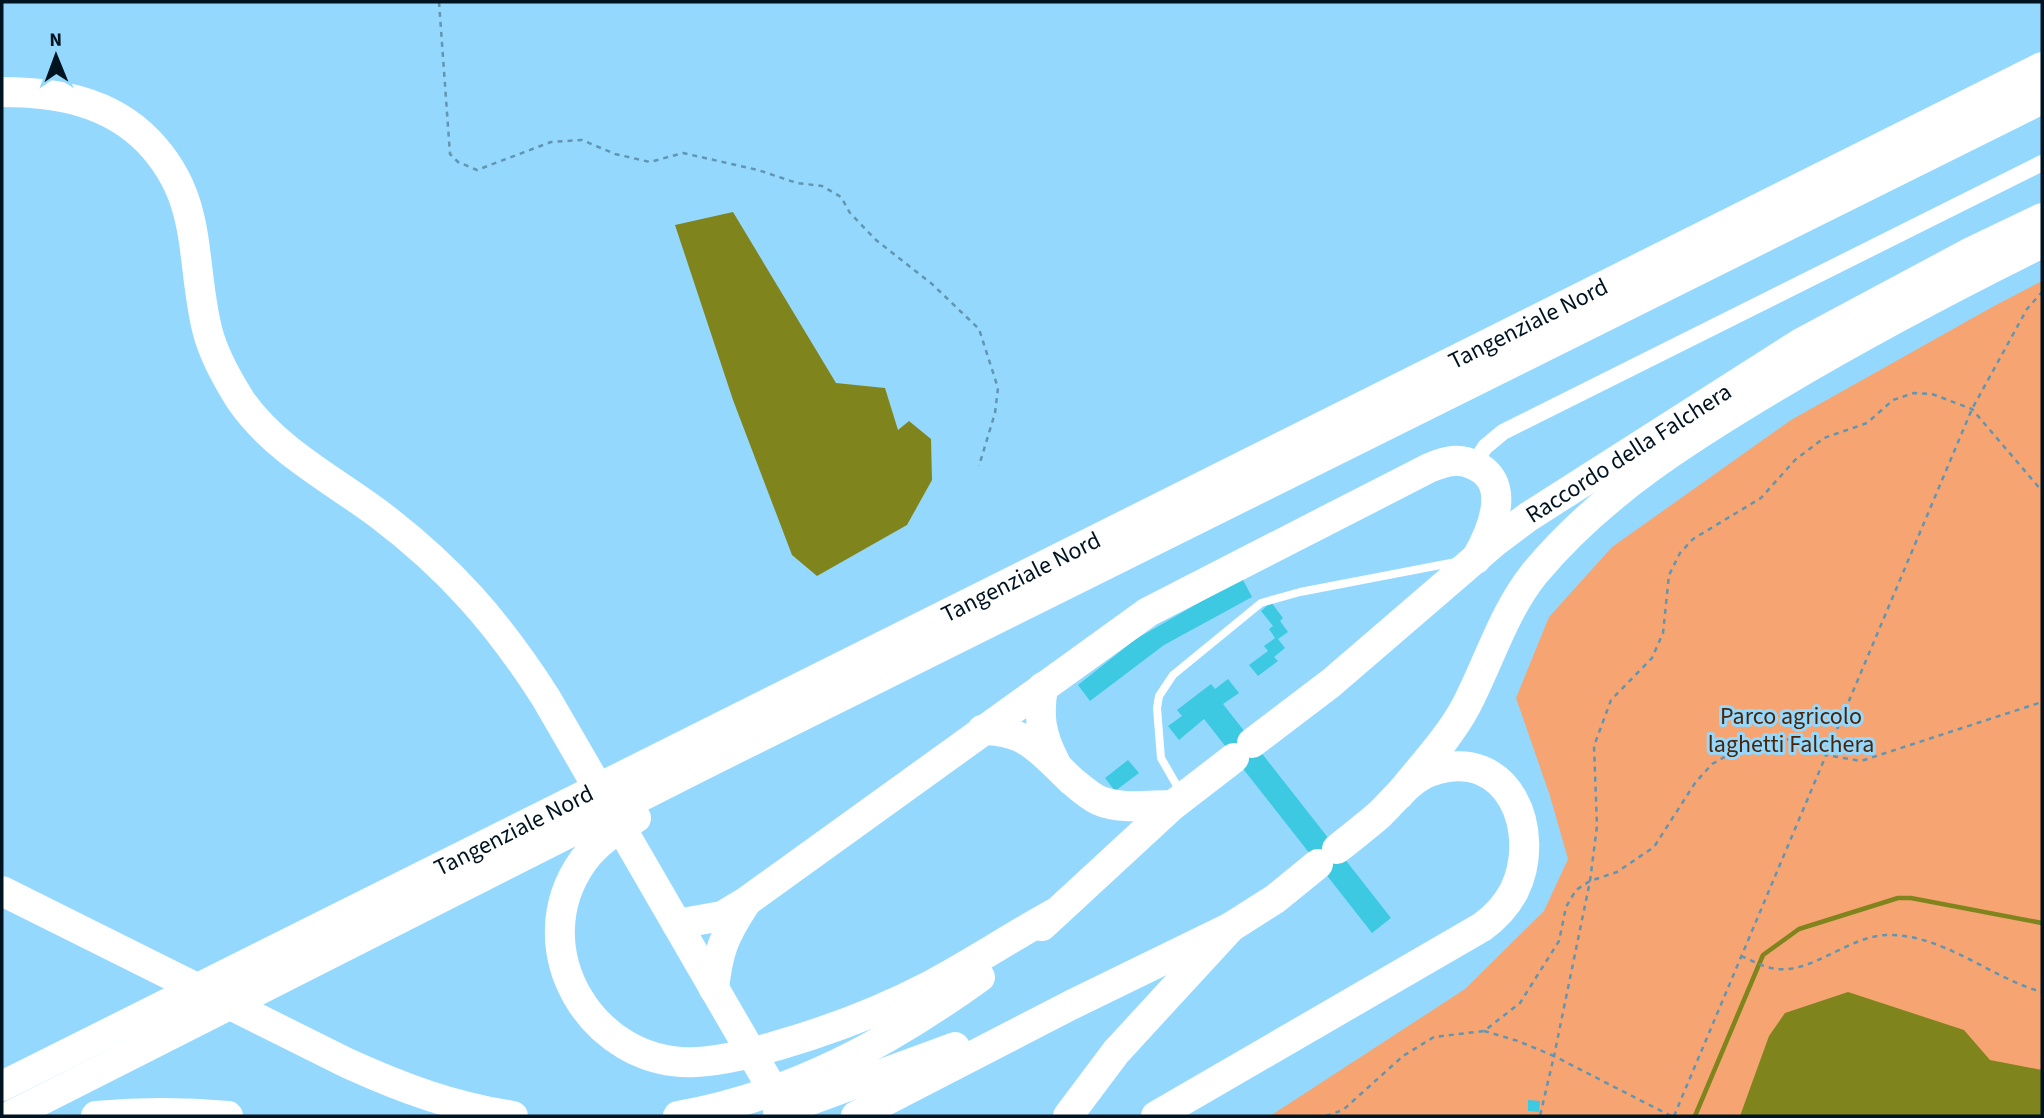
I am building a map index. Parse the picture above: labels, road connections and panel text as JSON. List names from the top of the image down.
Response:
{
  "streets": {
    "highway": ["Tangenziale Nord", "Raccordo della Falchera"]
  },
  "parks": ["Parco agricolo laghetti Falchera"],
  "north": "top"
}
